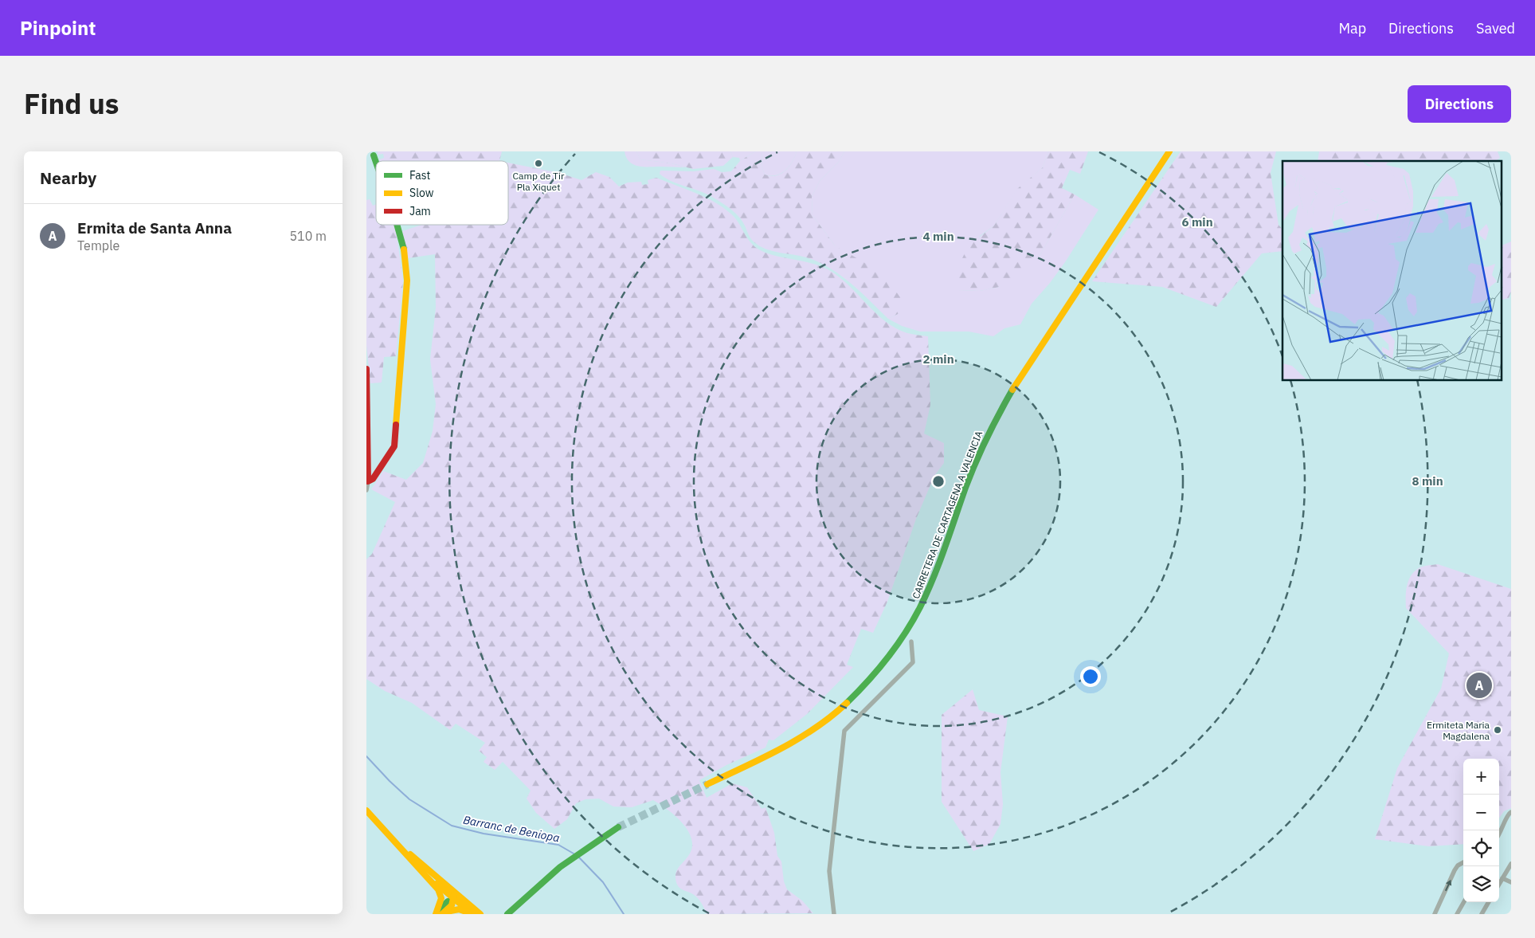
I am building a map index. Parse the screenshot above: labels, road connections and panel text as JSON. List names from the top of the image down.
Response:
{
  "streets": {
    "main road": ["CARRETERA DE CARTAGENA A VALENCIA"]
  },
  "water": ["Barranc de Beniopa"],
  "places": ["Camp de Tir Pla Xiquet", "Ermiteta Maria Magdalena"],
  "legend": ["Fast", "Slow", "Jam"],
  "page": {
    "header": "Pinpoint",
    "nav": ["Map", "Directions", "Saved"],
    "title": "Find us",
    "buttons": "Directions",
    "heading": "Nearby",
    "list": [
      {
        "mark": "A",
        "name": "Ermita de Santa Anna",
        "note": "Temple",
        "value": "510 m"
      }
    ],
    "pins": "A",
    "map_buttons": ["+", "−"]
  },
  "rings": [
    "6 min",
    "4 min",
    "2 min",
    "8 min"
  ]
}
